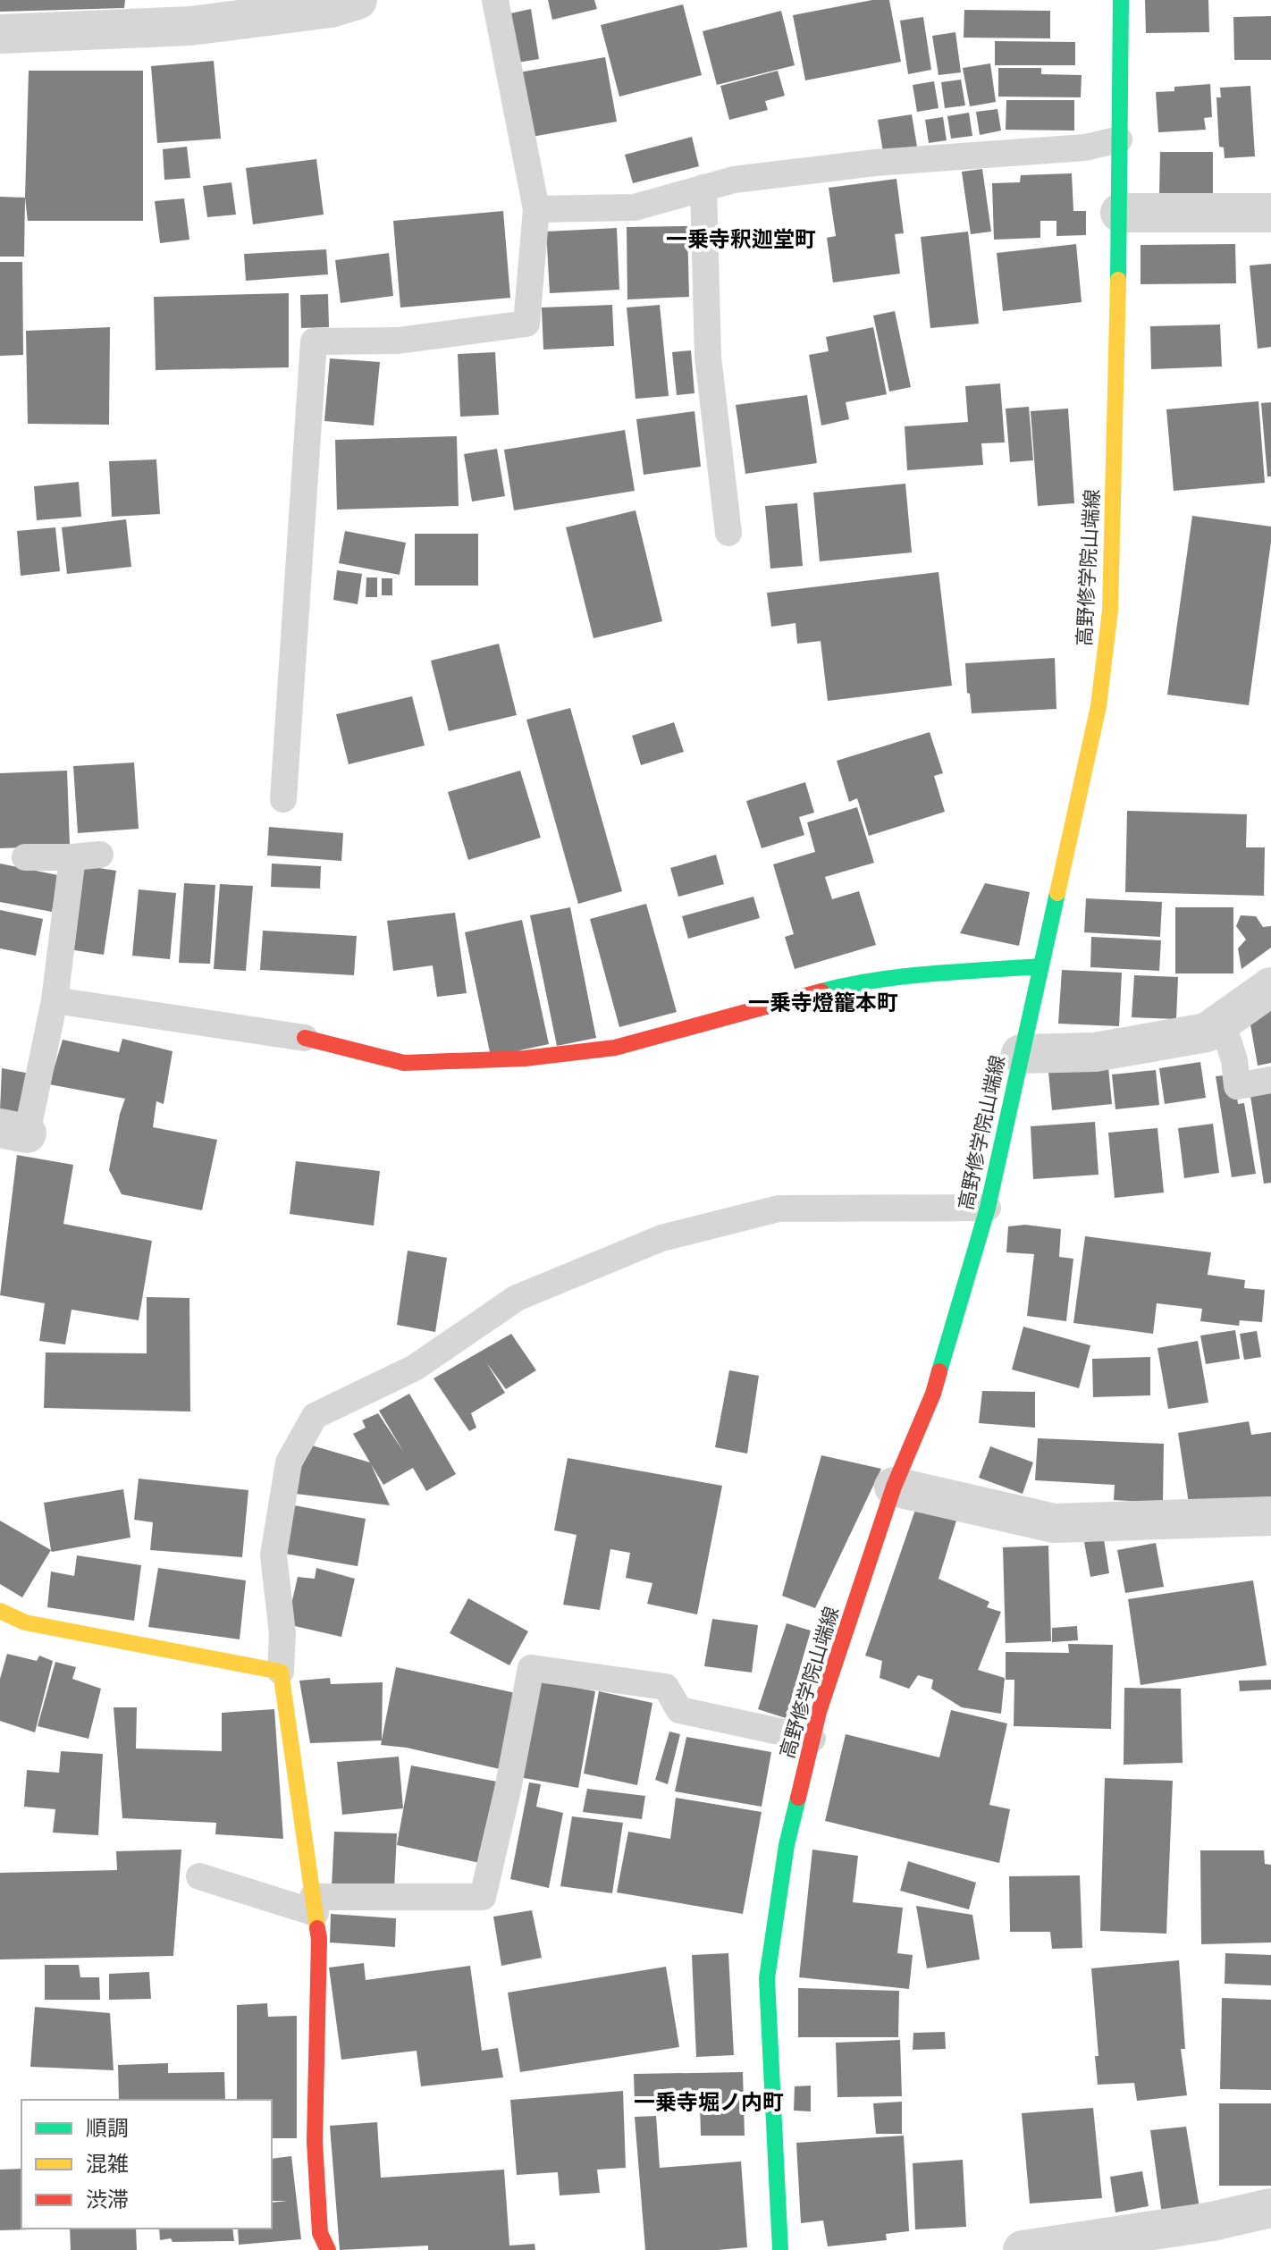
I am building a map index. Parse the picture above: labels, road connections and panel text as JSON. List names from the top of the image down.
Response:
{
  "streets": {
    "main road": ["高野修学院山端線"]
  },
  "districts": ["一乗寺釈迦堂町", "一乗寺燈籠本町", "一乗寺堀ノ内町"],
  "legend": ["順調", "混雑", "渋滞"]
}
